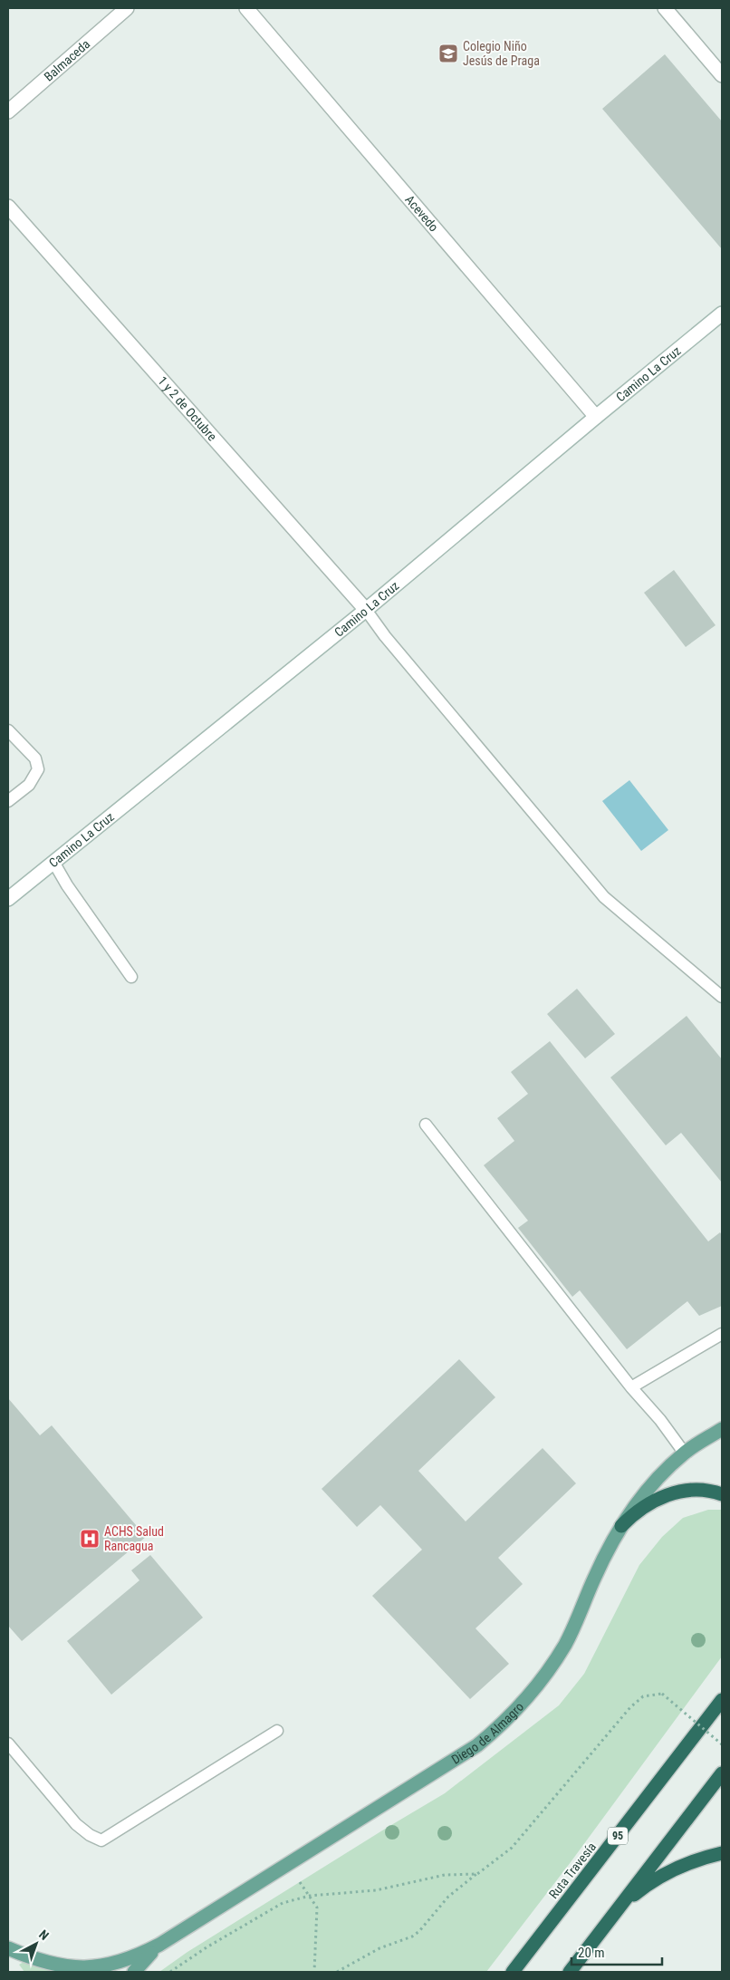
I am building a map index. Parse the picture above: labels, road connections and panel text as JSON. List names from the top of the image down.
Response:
{
  "streets": {
    "highway": ["95", "Ruta Travesía"],
    "main road": ["Diego de Almagro"],
    "street": [
      "Balmaceda",
      "Acevedo",
      "Camino La Cruz",
      "1 y 2 de Octubre"
    ]
  },
  "crossings": [
    ["Acevedo", "Camino La Cruz"],
    ["Camino La Cruz", "1 y 2 de Octubre"]
  ],
  "places": {
    "school or university": ["Colegio Niño Jesús de Praga"],
    "hospital": ["ACHS Salud Rancagua"]
  },
  "scale_bar": "20 m",
  "north": "top right"
}
